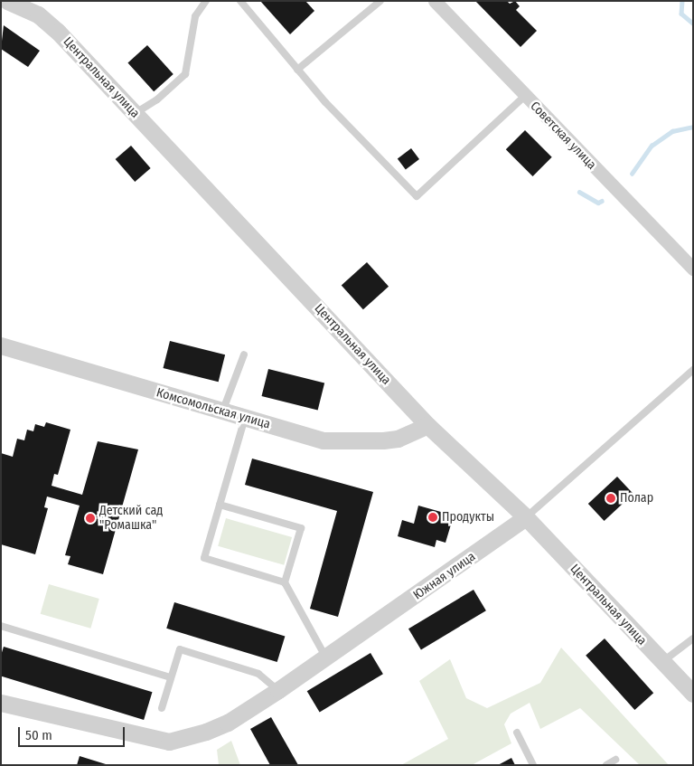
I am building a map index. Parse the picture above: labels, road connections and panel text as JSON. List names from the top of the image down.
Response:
{
  "streets": {
    "street": [
      "Центральная улица",
      "Советская улица",
      "Комсомольская улица",
      "Южная улица"
    ]
  },
  "crossings": [
    ["Центральная улица", "Комсомольская улица"],
    ["Центральная улица", "Южная улица"]
  ],
  "places": ["Полар", "Продукты", "Детский сад \"Ромашка\""],
  "scale_bar": "50 m"
}
